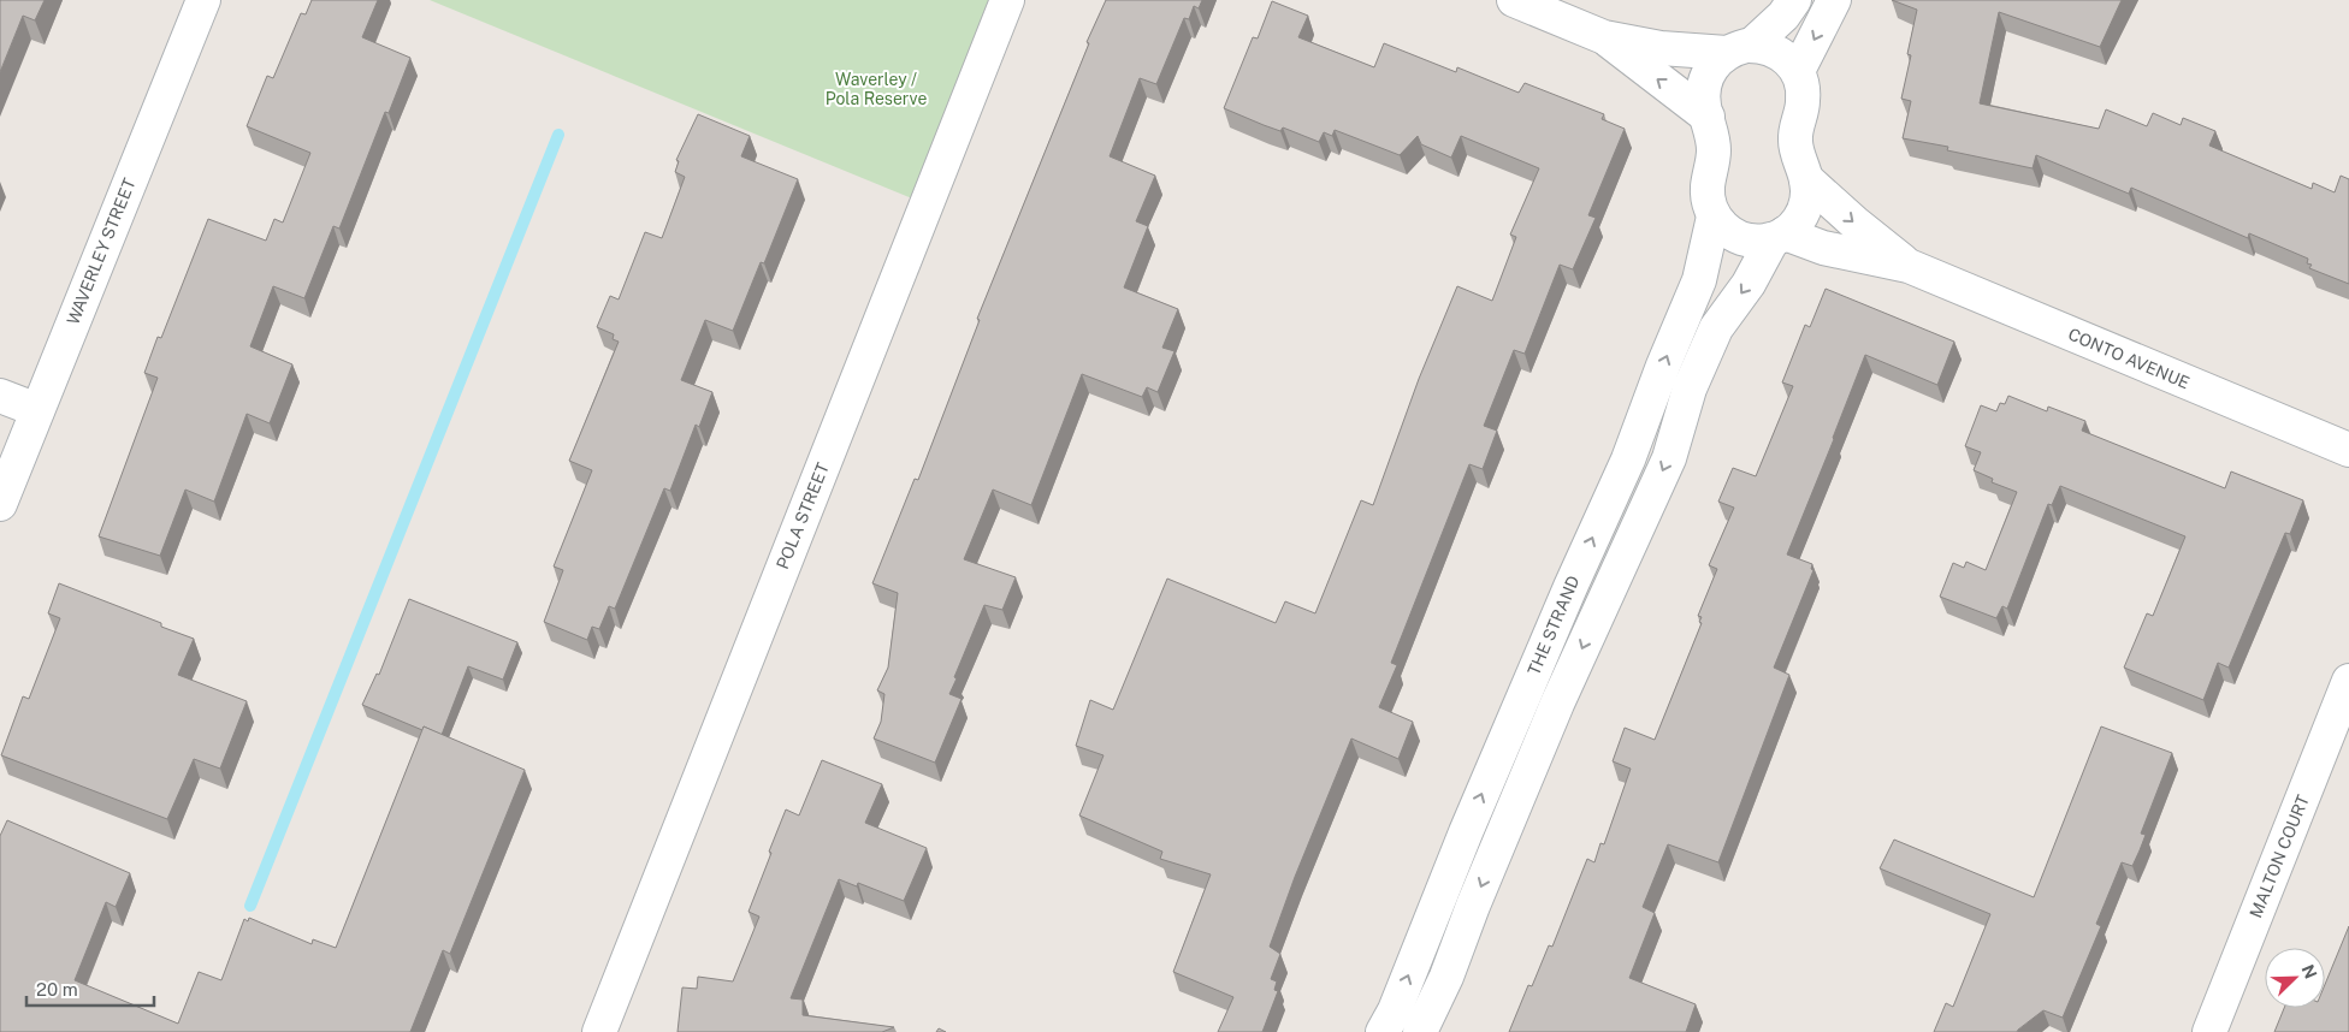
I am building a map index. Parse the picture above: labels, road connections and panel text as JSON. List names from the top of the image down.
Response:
{
  "streets": {
    "street": [
      "WAVERLEY STREET",
      "CONTO AVENUE",
      "POLA STREET",
      "THE STRAND",
      "MALTON COURT"
    ]
  },
  "crossings": [
    ["CONTO AVENUE", "THE STRAND"]
  ],
  "parks": ["Waverley / Pola Reserve"],
  "scale_bar": "20 m",
  "north": "top right"
}
